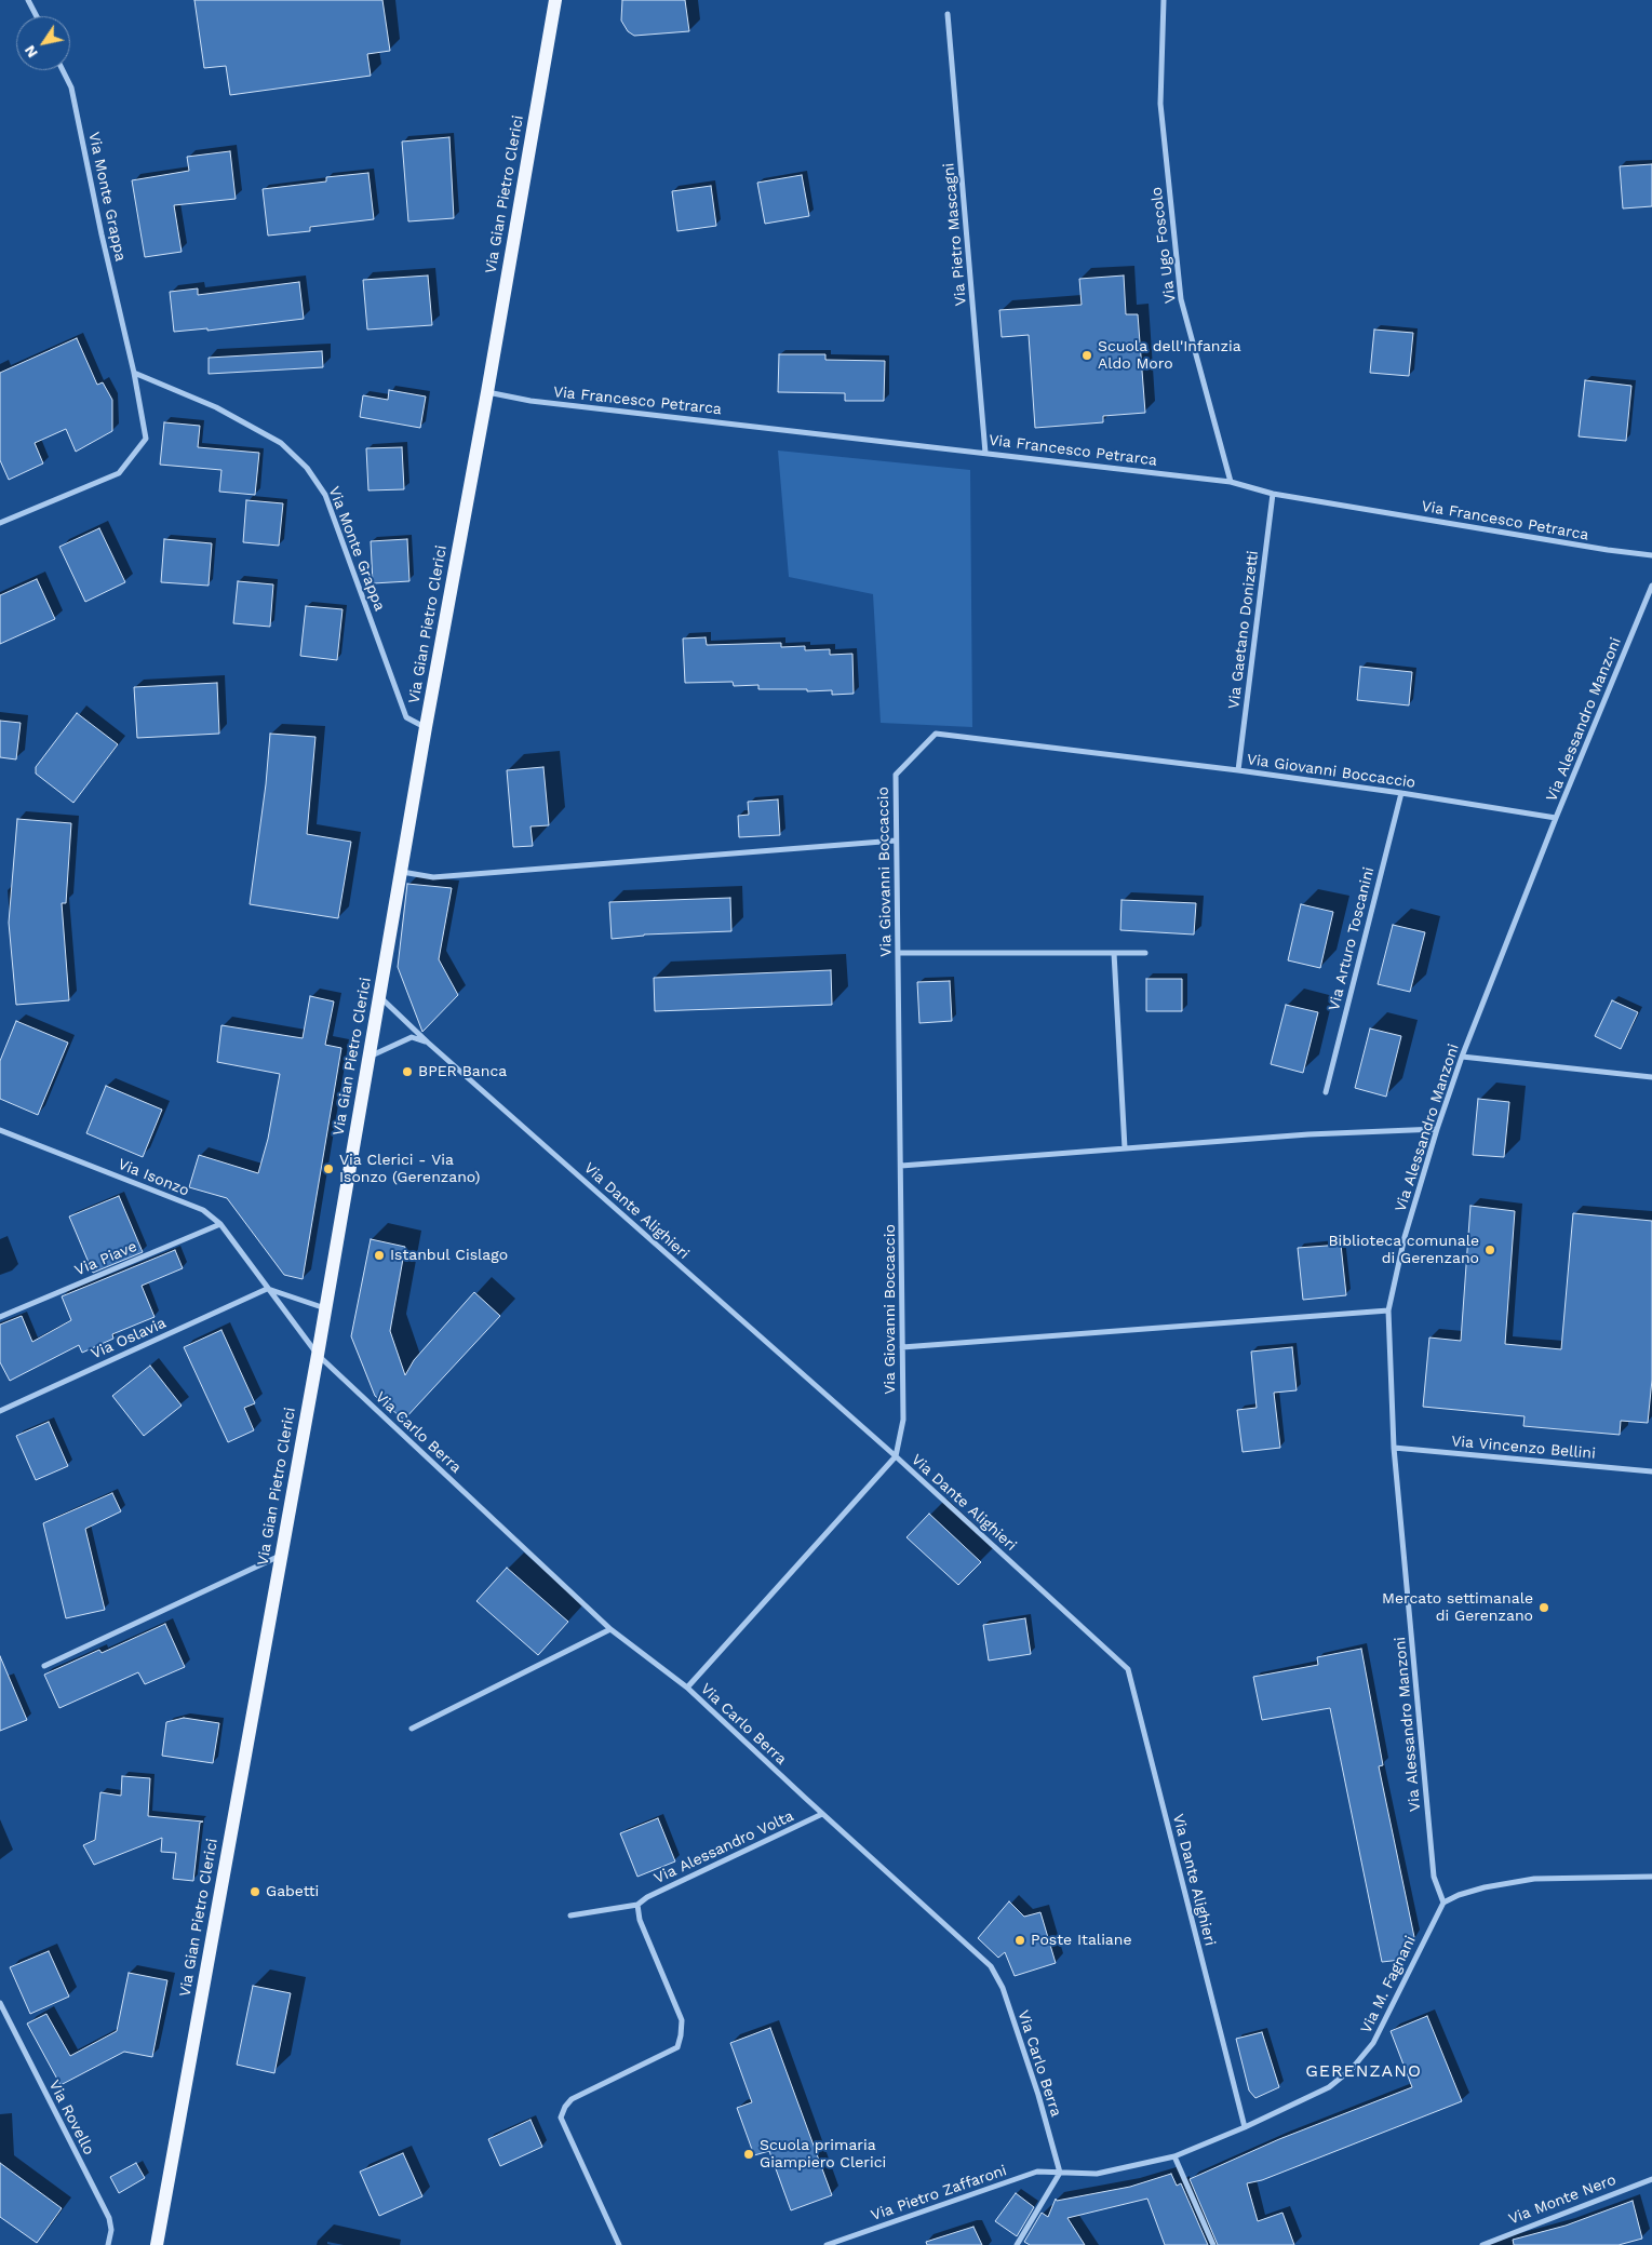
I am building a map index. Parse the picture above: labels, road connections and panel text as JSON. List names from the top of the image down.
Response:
{
  "streets": {
    "main road": ["Via Gian Pietro Clerici"],
    "street": [
      "Via Monte Grappa",
      "Via Pietro Mascagni",
      "Via Ugo Foscolo",
      "Via Francesco Petrarca",
      "Via Gaetano Donizetti",
      "Via Alessandro Manzoni",
      "Via Giovanni Boccaccio",
      "Via Arturo Toscanini",
      "Via Isonzo",
      "Via Dante Alighieri",
      "Via Piave",
      "Via Oslavia",
      "Via Carlo Berra",
      "Via Vincenzo Bellini",
      "Via Alessandro Volta",
      "Via M. Fagnani",
      "Via Rovello",
      "Via Pietro Zaffaroni",
      "Via Monte Nero"
    ]
  },
  "crossings": [
    ["Via Gian Pietro Clerici", "Via Monte Grappa"],
    ["Via Gian Pietro Clerici", "Via Francesco Petrarca"],
    ["Via Gian Pietro Clerici", "Via Isonzo"],
    ["Via Gian Pietro Clerici", "Via Dante Alighieri"],
    ["Via Gian Pietro Clerici", "Via Carlo Berra"],
    ["Via Pietro Mascagni", "Via Francesco Petrarca"],
    ["Via Ugo Foscolo", "Via Francesco Petrarca"],
    ["Via Francesco Petrarca", "Via Gaetano Donizetti"],
    ["Via Gaetano Donizetti", "Via Giovanni Boccaccio"],
    ["Via Alessandro Manzoni", "Via Giovanni Boccaccio"],
    ["Via Alessandro Manzoni", "Via Vincenzo Bellini"],
    ["Via Alessandro Manzoni", "Via M. Fagnani"],
    ["Via Giovanni Boccaccio", "Via Arturo Toscanini"],
    ["Via Giovanni Boccaccio", "Via Dante Alighieri"],
    ["Via Isonzo", "Via Piave"],
    ["Via Isonzo", "Via Oslavia"],
    ["Via Isonzo", "Via Carlo Berra"],
    ["Via Dante Alighieri", "Via M. Fagnani"],
    ["Via Carlo Berra", "Via Alessandro Volta"],
    ["Via Carlo Berra", "Via M. Fagnani"],
    ["Via Carlo Berra", "Via Pietro Zaffaroni"],
    ["Via M. Fagnani", "Via Pietro Zaffaroni"]
  ],
  "districts": ["GERENZANO"],
  "places": [
    "Scuola dell'Infanzia Aldo Moro",
    "BPER Banca",
    "Via Clerici - Via Isonzo (Gerenzano)",
    "Biblioteca comunale di Gerenzano",
    "Istanbul Cislago",
    "Mercato settimanale di Gerenzano",
    "Gabetti",
    "Poste Italiane",
    "Scuola primaria Giampiero Clerici"
  ],
  "north": "bottom left"
}
